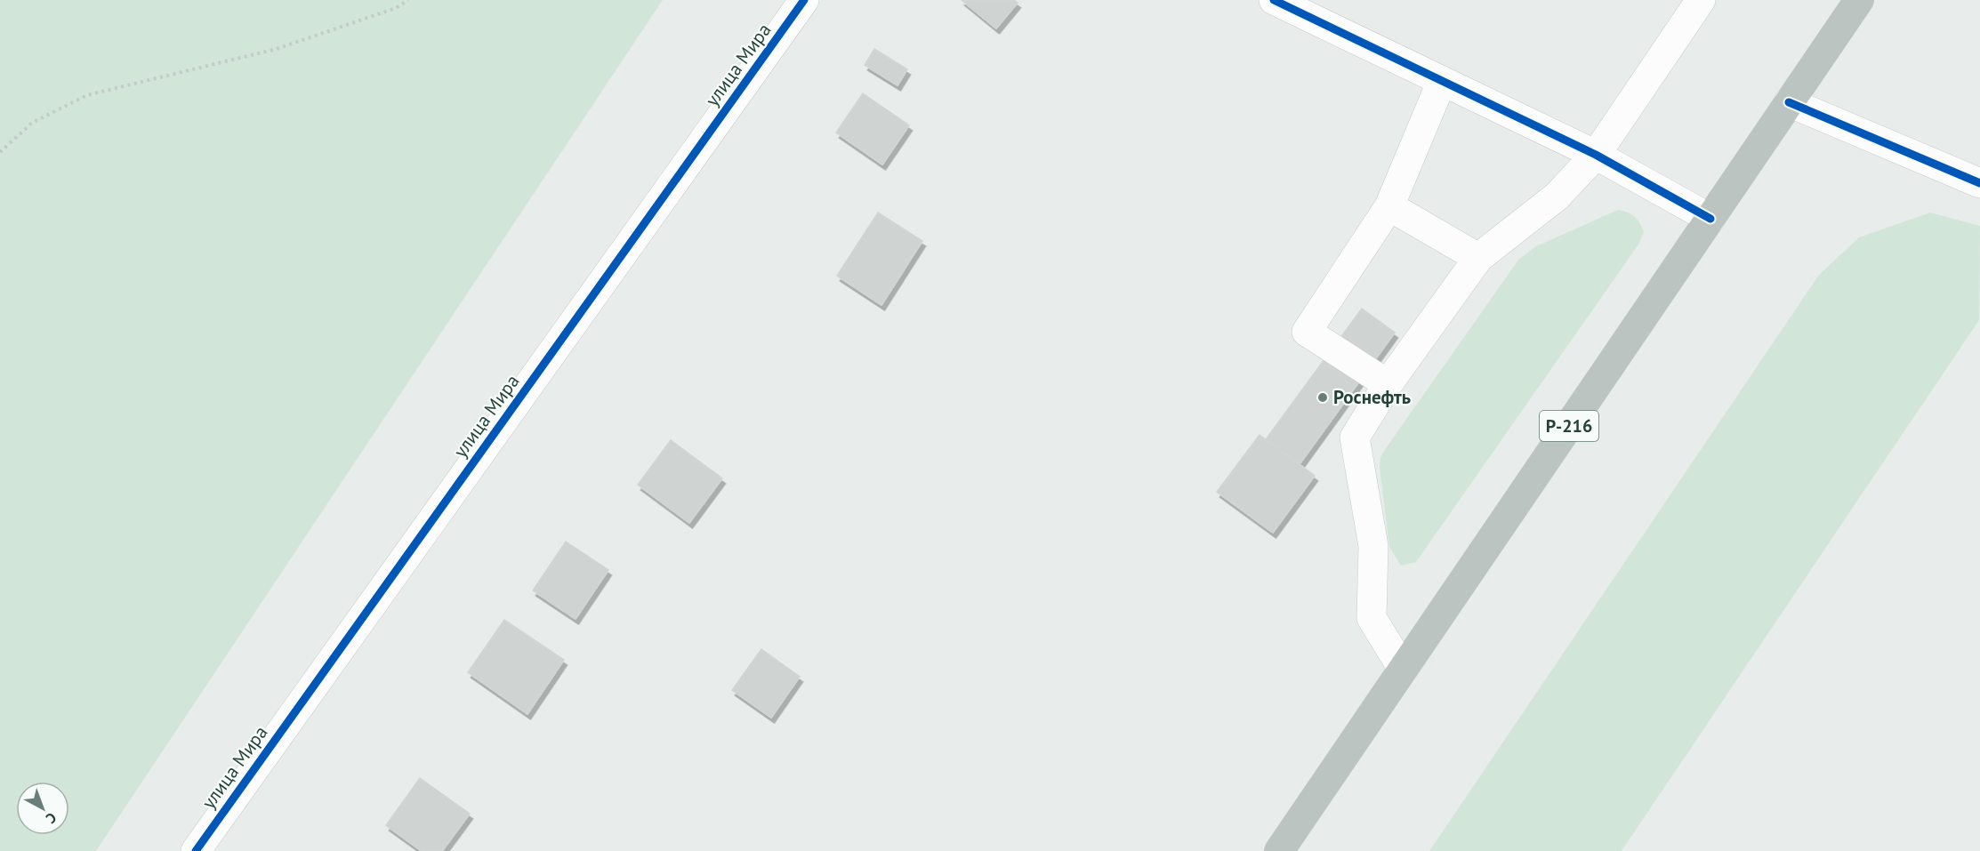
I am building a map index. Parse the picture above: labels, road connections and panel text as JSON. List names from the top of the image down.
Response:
{
  "streets": {
    "highway": ["Р-216"],
    "street": ["улица Мира"]
  },
  "places": ["Роснефть"],
  "north": "bottom right"
}
